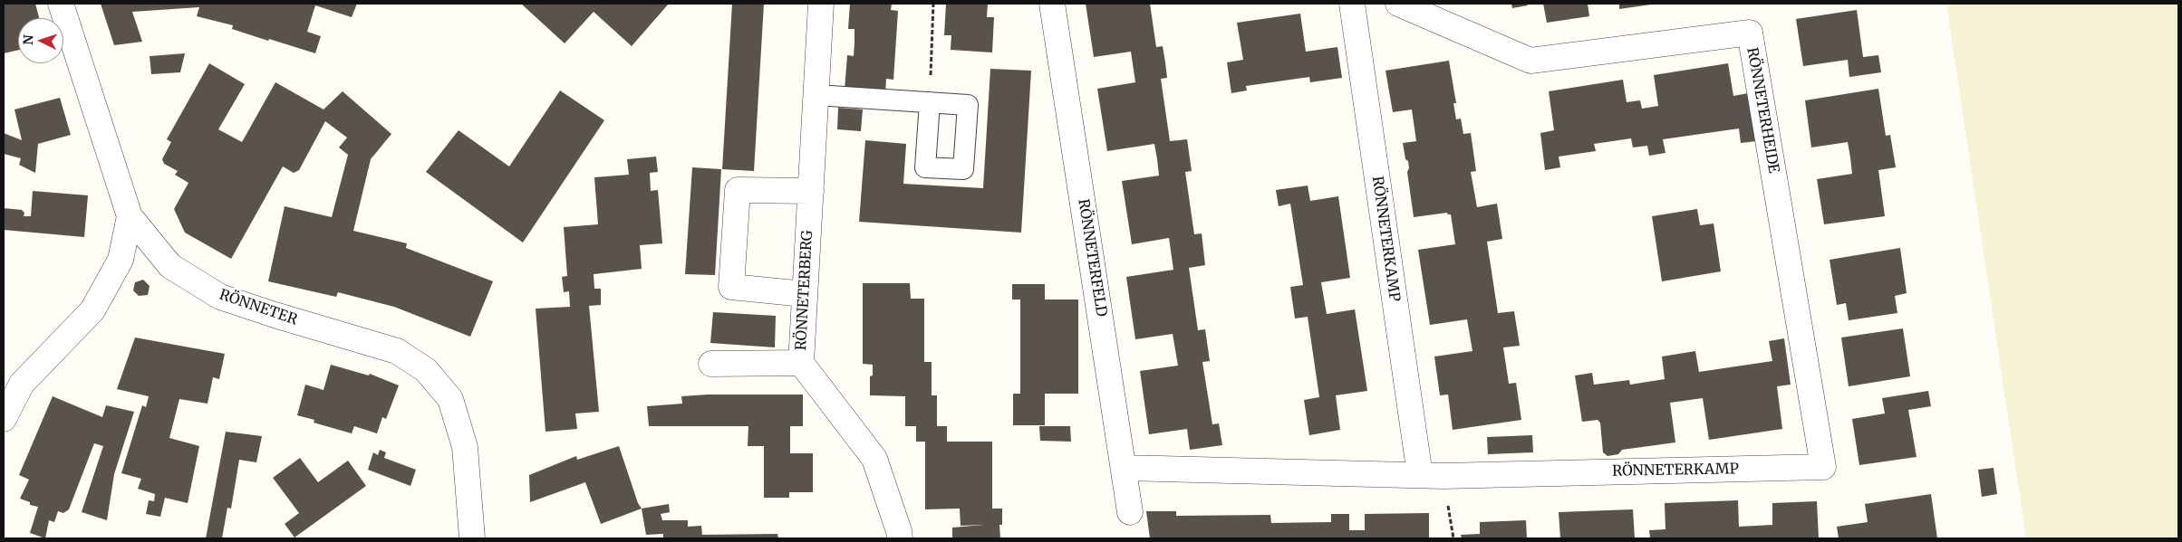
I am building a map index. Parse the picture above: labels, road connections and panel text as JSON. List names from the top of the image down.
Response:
{
  "streets": {
    "street": [
      "RÖNNETERHEIDE",
      "RÖNNETERKAMP",
      "RÖNNETERFELD",
      "RÖNNETERBERG",
      "RÖNNETER"
    ]
  },
  "crossings": [
    ["RÖNNETERHEIDE", "RÖNNETERKAMP"],
    ["RÖNNETERKAMP", "RÖNNETERFELD"]
  ],
  "north": "left"
}
